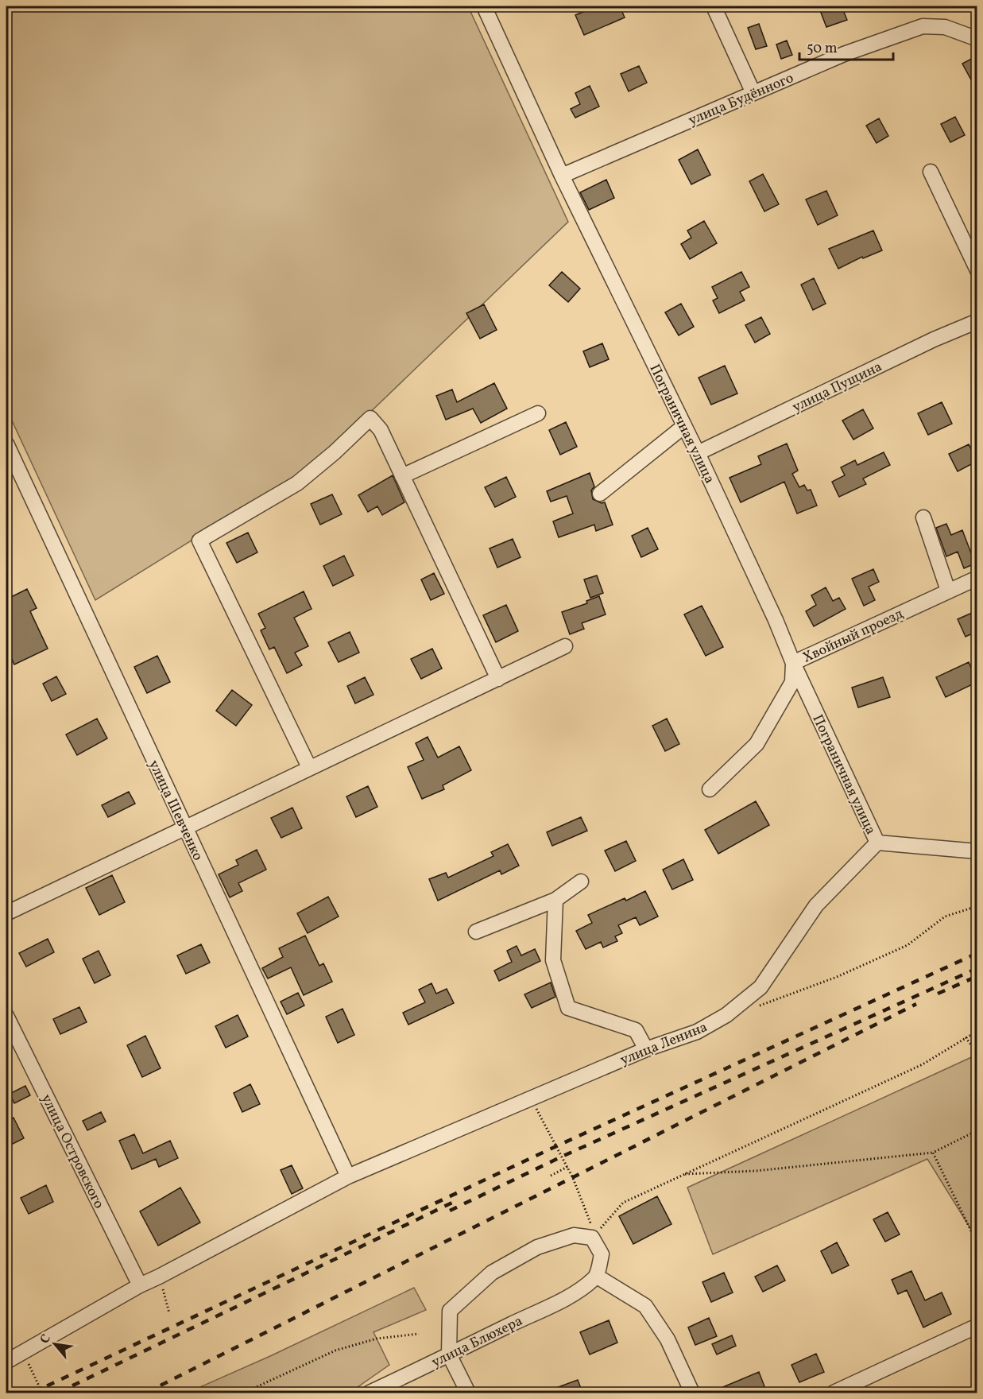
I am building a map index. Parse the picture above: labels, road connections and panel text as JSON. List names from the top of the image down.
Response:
{
  "streets": {
    "street": [
      "улица Будённого",
      "улица Пущина",
      "Пограничная улица",
      "Хвойный проезд",
      "улица Шевченко",
      "улица Ленина",
      "улица Островского",
      "улица Блюхера"
    ]
  },
  "crossings": [
    ["улица Будённого", "Пограничная улица"],
    ["улица Пущина", "Пограничная улица"],
    ["Пограничная улица", "Хвойный проезд"],
    ["Пограничная улица", "улица Ленина"],
    ["улица Шевченко", "улица Ленина"],
    ["улица Ленина", "улица Островского"]
  ],
  "scale_bar": "50 m",
  "north": "top left"
}
